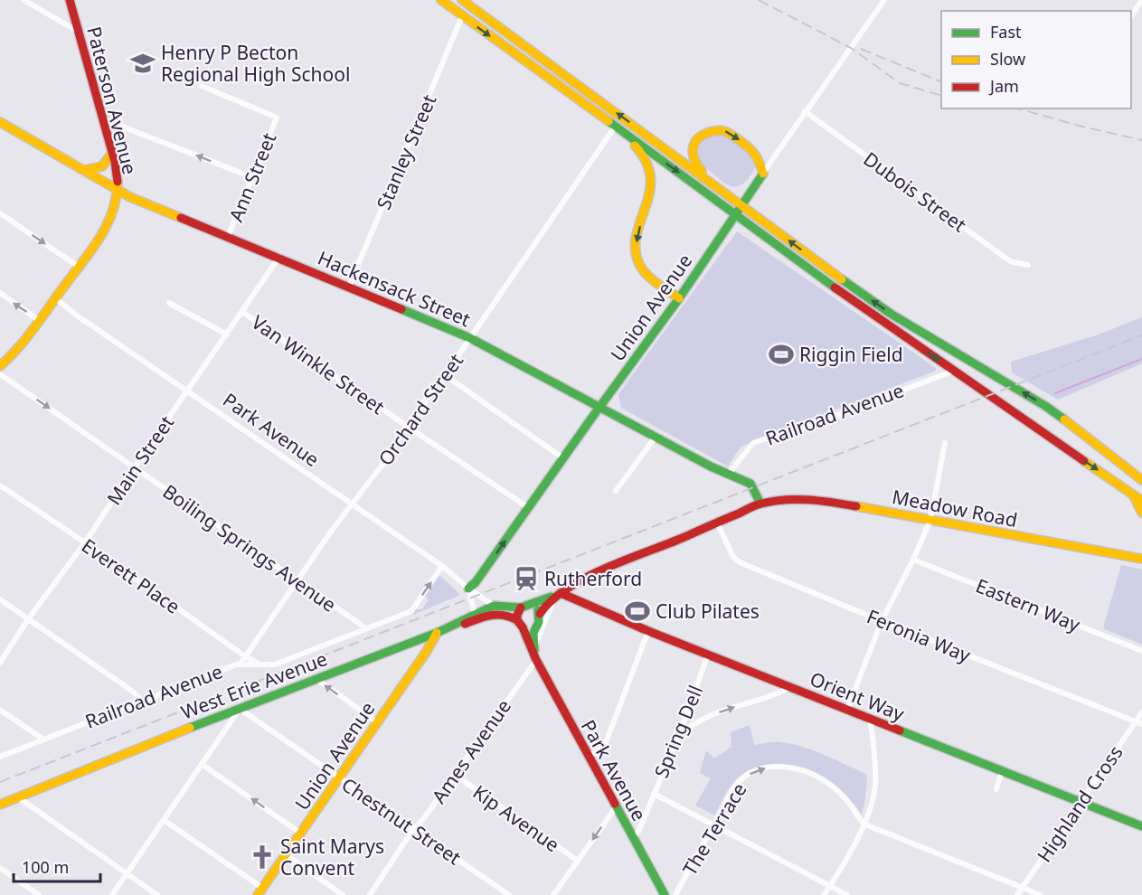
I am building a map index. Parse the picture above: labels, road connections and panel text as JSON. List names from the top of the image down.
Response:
{
  "streets": {
    "main road": [
      "Paterson Avenue",
      "Hackensack Street",
      "Union Avenue",
      "Park Avenue",
      "Meadow Road",
      "West Erie Avenue",
      "Orient Way"
    ],
    "street": [
      "Stanley Street",
      "Ann Street",
      "Dubois Street",
      "Van Winkle Street",
      "Orchard Street",
      "Railroad Avenue",
      "Main Street",
      "Boiling Springs Avenue",
      "Everett Place",
      "Eastern Way",
      "Feronia Way",
      "Spring Dell",
      "Ames Avenue",
      "Highland Cross",
      "Kip Avenue",
      "Chestnut Street",
      "The Terrace"
    ]
  },
  "crossings": [
    ["Paterson Avenue", "Hackensack Street"],
    ["Paterson Avenue", "Park Avenue"],
    ["Stanley Street", "Hackensack Street"],
    ["Ann Street", "Hackensack Street"],
    ["Dubois Street", "Union Avenue"],
    ["Hackensack Street", "Union Avenue"],
    ["Hackensack Street", "Orchard Street"],
    ["Hackensack Street", "Railroad Avenue"],
    ["Hackensack Street", "Main Street"],
    ["Hackensack Street", "Meadow Road"],
    ["Union Avenue", "Van Winkle Street"],
    ["Union Avenue", "Park Avenue"],
    ["Union Avenue", "West Erie Avenue"],
    ["Union Avenue", "Chestnut Street"],
    ["Van Winkle Street", "Orchard Street"],
    ["Van Winkle Street", "Main Street"],
    ["Orchard Street", "Railroad Avenue"],
    ["Orchard Street", "Park Avenue"],
    ["Orchard Street", "Boiling Springs Avenue"],
    ["Orchard Street", "Everett Place"],
    ["Railroad Avenue", "Park Avenue"],
    ["Railroad Avenue", "Boiling Springs Avenue"],
    ["Railroad Avenue", "Everett Place"],
    ["Park Avenue", "Main Street"],
    ["Park Avenue", "West Erie Avenue"],
    ["Park Avenue", "Spring Dell"],
    ["Park Avenue", "Ames Avenue"],
    ["Main Street", "Boiling Springs Avenue"],
    ["Main Street", "Everett Place"],
    ["Meadow Road", "Feronia Way"],
    ["Meadow Road", "Orient Way"],
    ["Feronia Way", "Highland Cross"],
    ["West Erie Avenue", "Chestnut Street"],
    ["Orient Way", "Spring Dell"],
    ["Orient Way", "Highland Cross"],
    ["Ames Avenue", "Kip Avenue"],
    ["Ames Avenue", "Chestnut Street"]
  ],
  "one_way": ["Boiling Springs Avenue"],
  "places": {
    "school or university": ["Henry P Becton Regional High School"],
    "sports": ["Riggin Field", "Club Pilates"],
    "station": ["Rutherford"],
    "church": ["Saint Marys Convent"]
  },
  "legend": ["Fast", "Slow", "Jam"],
  "scale_bar": "100 m"
}
